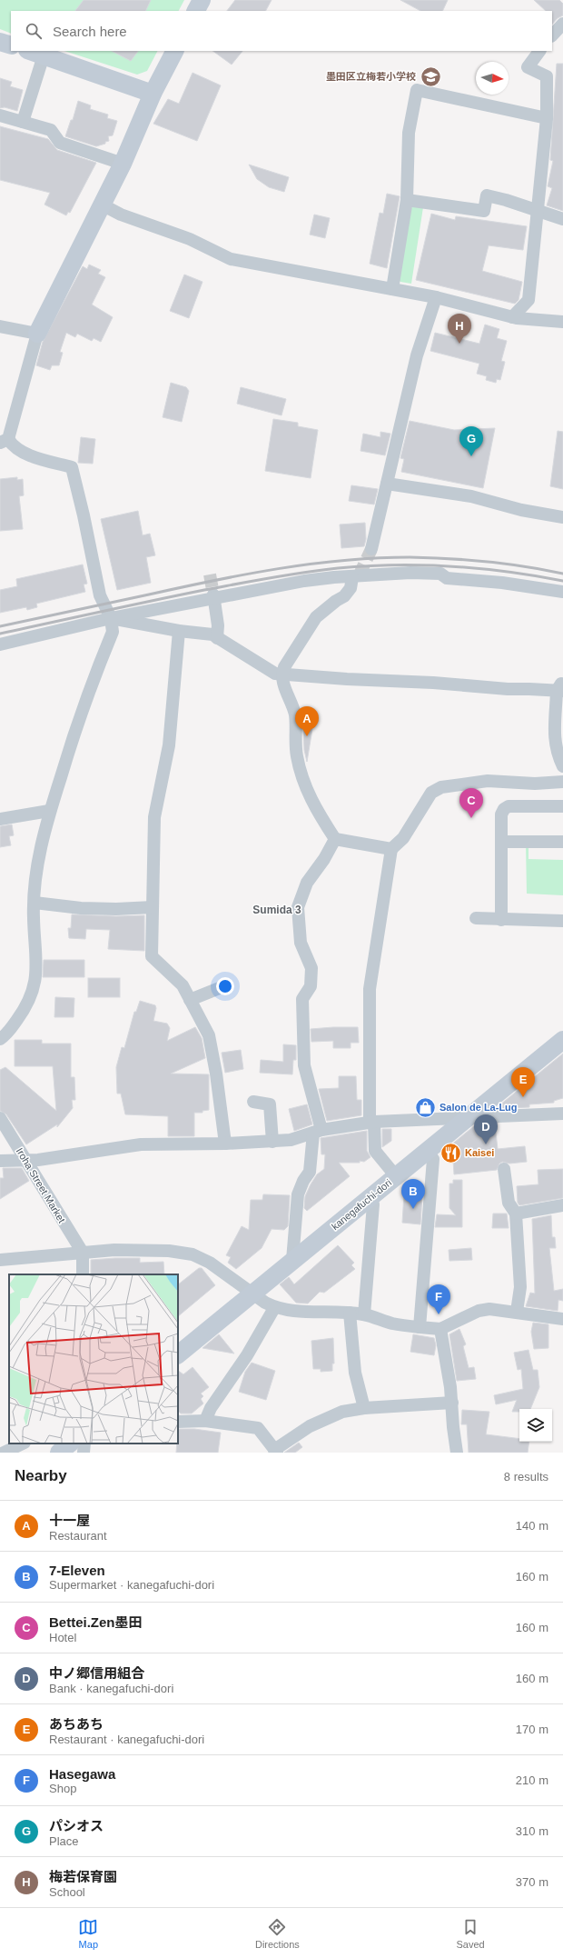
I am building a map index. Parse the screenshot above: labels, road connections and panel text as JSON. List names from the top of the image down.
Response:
{
  "streets": {
    "main road": ["kanegafuchi-dori"],
    "street": ["Iroha Street Market"]
  },
  "districts": ["Sumida 3"],
  "places": {
    "school or university": ["墨田区立梅若小学校"],
    "shop": ["Salon de La-Lug"],
    "restaurant": ["Kaisei"]
  },
  "north": "right",
  "page": {
    "search": "Search here",
    "pins": [
      "H",
      "G",
      "A",
      "C",
      "E",
      "D",
      "B",
      "F"
    ],
    "heading": ["Nearby", "8 results"],
    "list": [
      {
        "mark": "A",
        "name": "十一屋",
        "note": "Restaurant",
        "value": "140 m"
      },
      {
        "mark": "B",
        "name": "7-Eleven",
        "note": "Supermarket · kanegafuchi-dori",
        "value": "160 m"
      },
      {
        "mark": "C",
        "name": "Bettei.Zen墨田",
        "note": "Hotel",
        "value": "160 m"
      },
      {
        "mark": "D",
        "name": "中ノ郷信用組合",
        "note": "Bank · kanegafuchi-dori",
        "value": "160 m"
      },
      {
        "mark": "E",
        "name": "あちあち",
        "note": "Restaurant · kanegafuchi-dori",
        "value": "170 m"
      },
      {
        "mark": "F",
        "name": "Hasegawa",
        "note": "Shop",
        "value": "210 m"
      },
      {
        "mark": "G",
        "name": "パシオス",
        "note": "Place",
        "value": "310 m"
      },
      {
        "mark": "H",
        "name": "梅若保育園",
        "note": "School",
        "value": "370 m"
      }
    ],
    "nav": ["Map", "Directions", "Saved"]
  }
}
